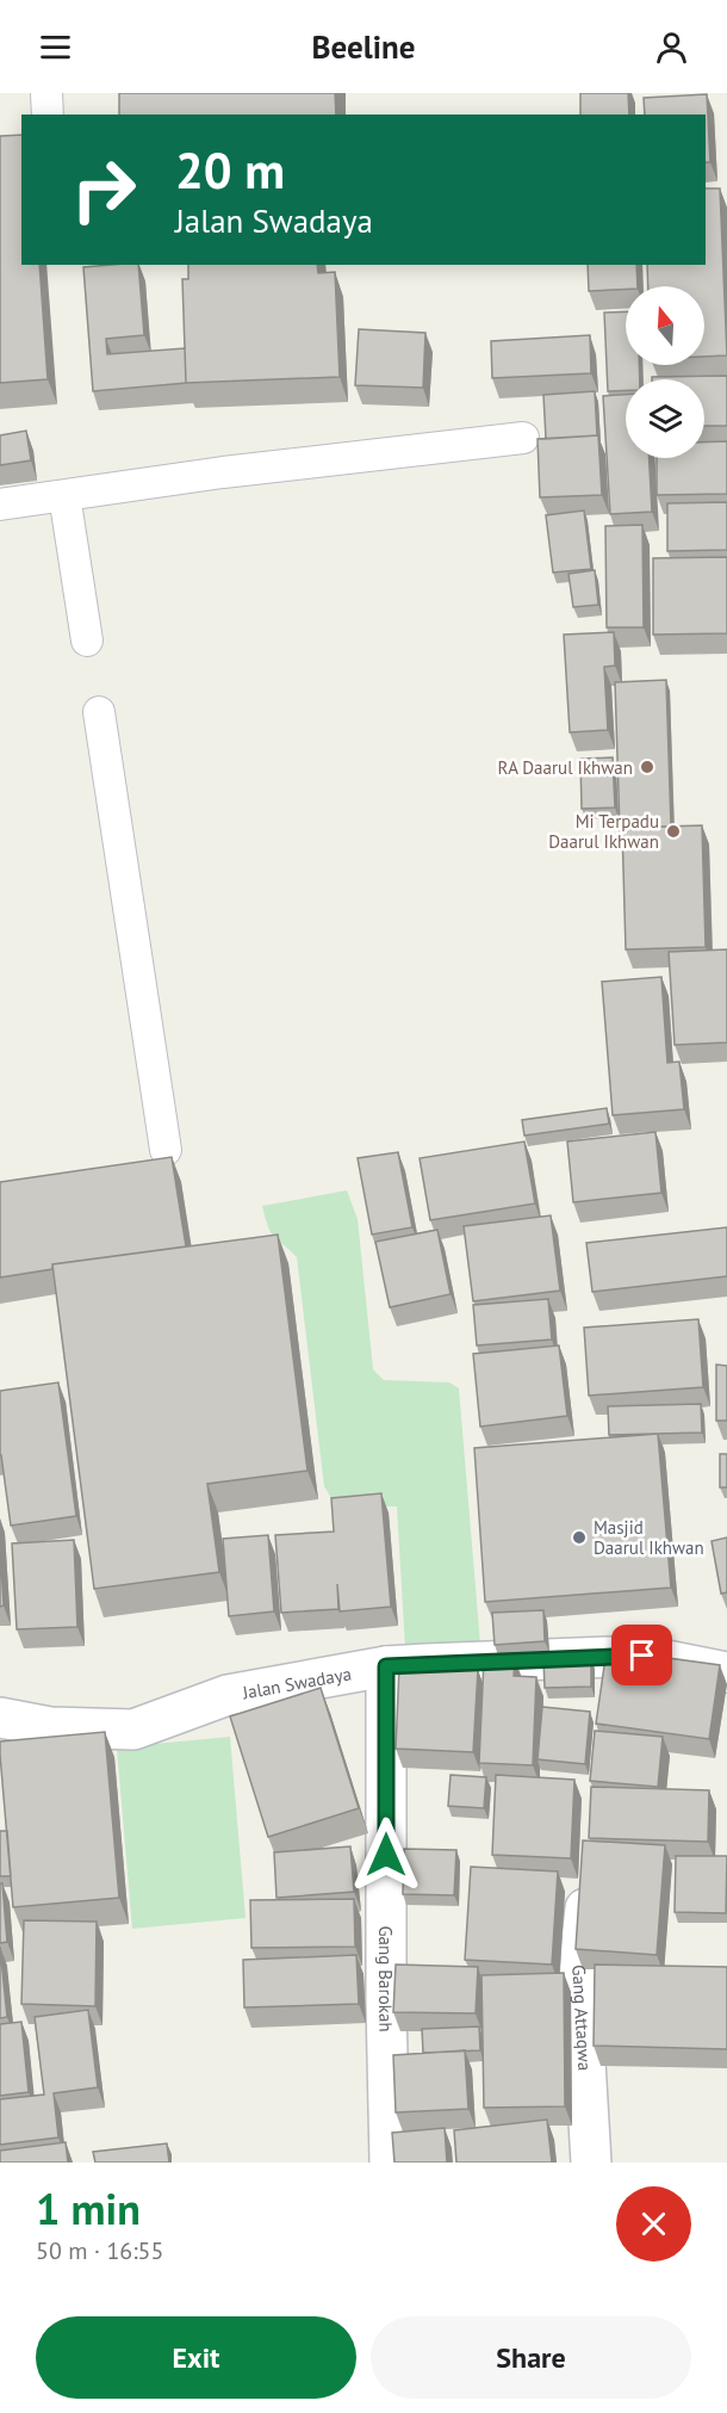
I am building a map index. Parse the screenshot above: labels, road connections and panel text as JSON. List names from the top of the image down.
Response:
{
  "streets": {
    "street": ["Jalan Swadaya", "Gang Barokah", "Gang Attaqwa"]
  },
  "crossings": [
    ["Jalan Swadaya", "Gang Barokah"]
  ],
  "places": ["RA Daarul Ikhwan", "Mi Terpadu Daarul Ikhwan", "Masjid Daarul Ikhwan"],
  "north": "top",
  "page": {
    "header": "Beeline",
    "turn": ["20 m", "Jalan Swadaya"],
    "heading": ["1 min", "50 m · 16:55"],
    "buttons": ["Exit", "Share"]
  }
}
